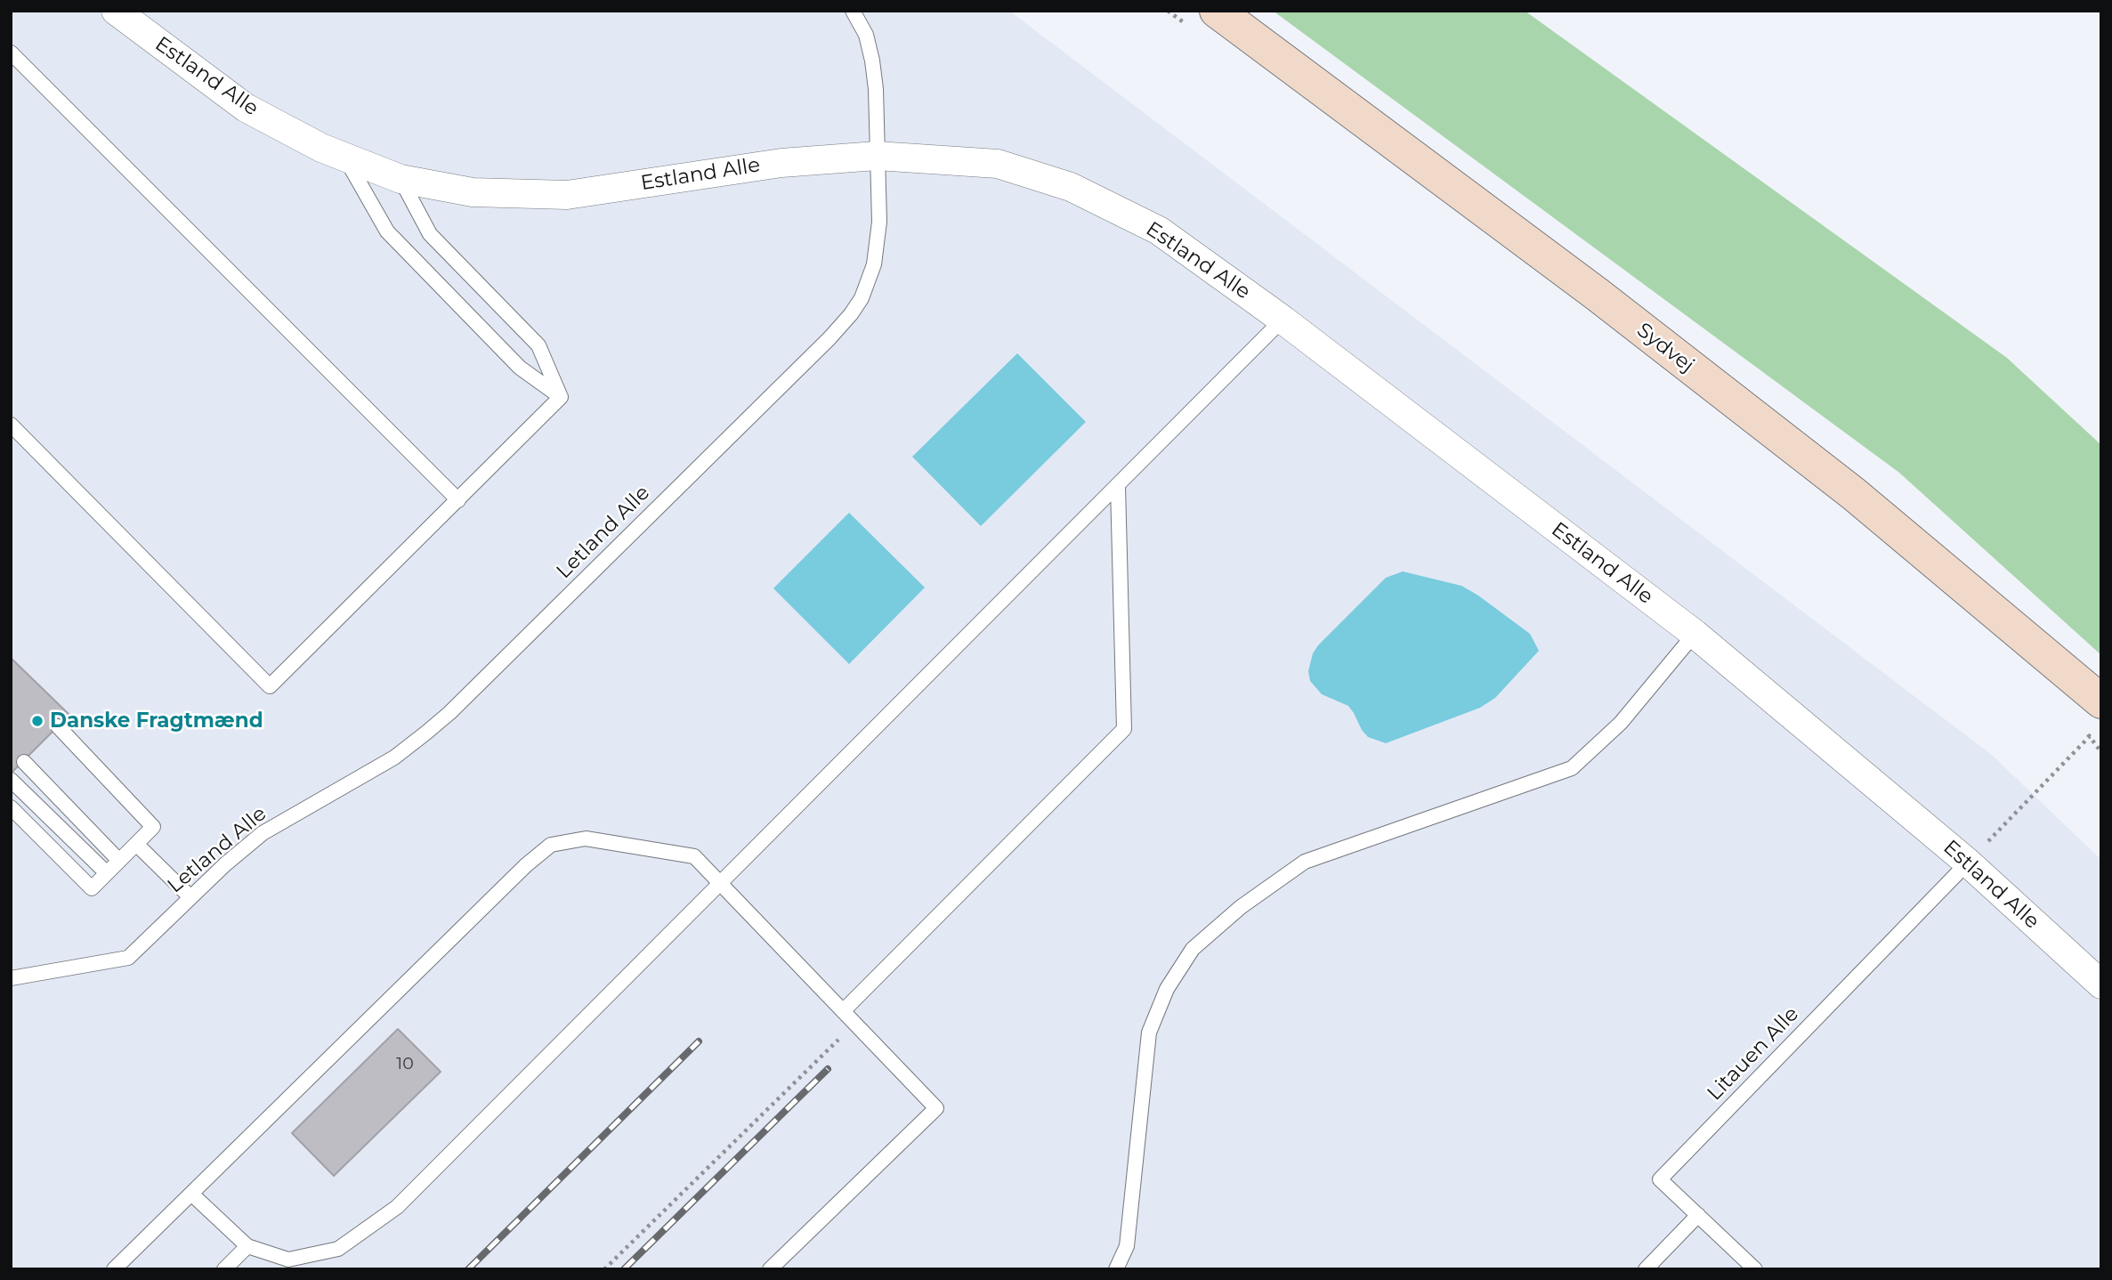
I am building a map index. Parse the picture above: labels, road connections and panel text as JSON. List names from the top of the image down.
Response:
{
  "streets": {
    "main road": ["Sydvej"],
    "street": ["Estland Alle"],
    "lane": ["Letland Alle", "Litauen Alle"]
  },
  "crossings": [
    ["Estland Alle", "Letland Alle"],
    ["Estland Alle", "Litauen Alle"]
  ],
  "places": ["Danske Fragtmænd"],
  "house_numbers": ["10"]
}
